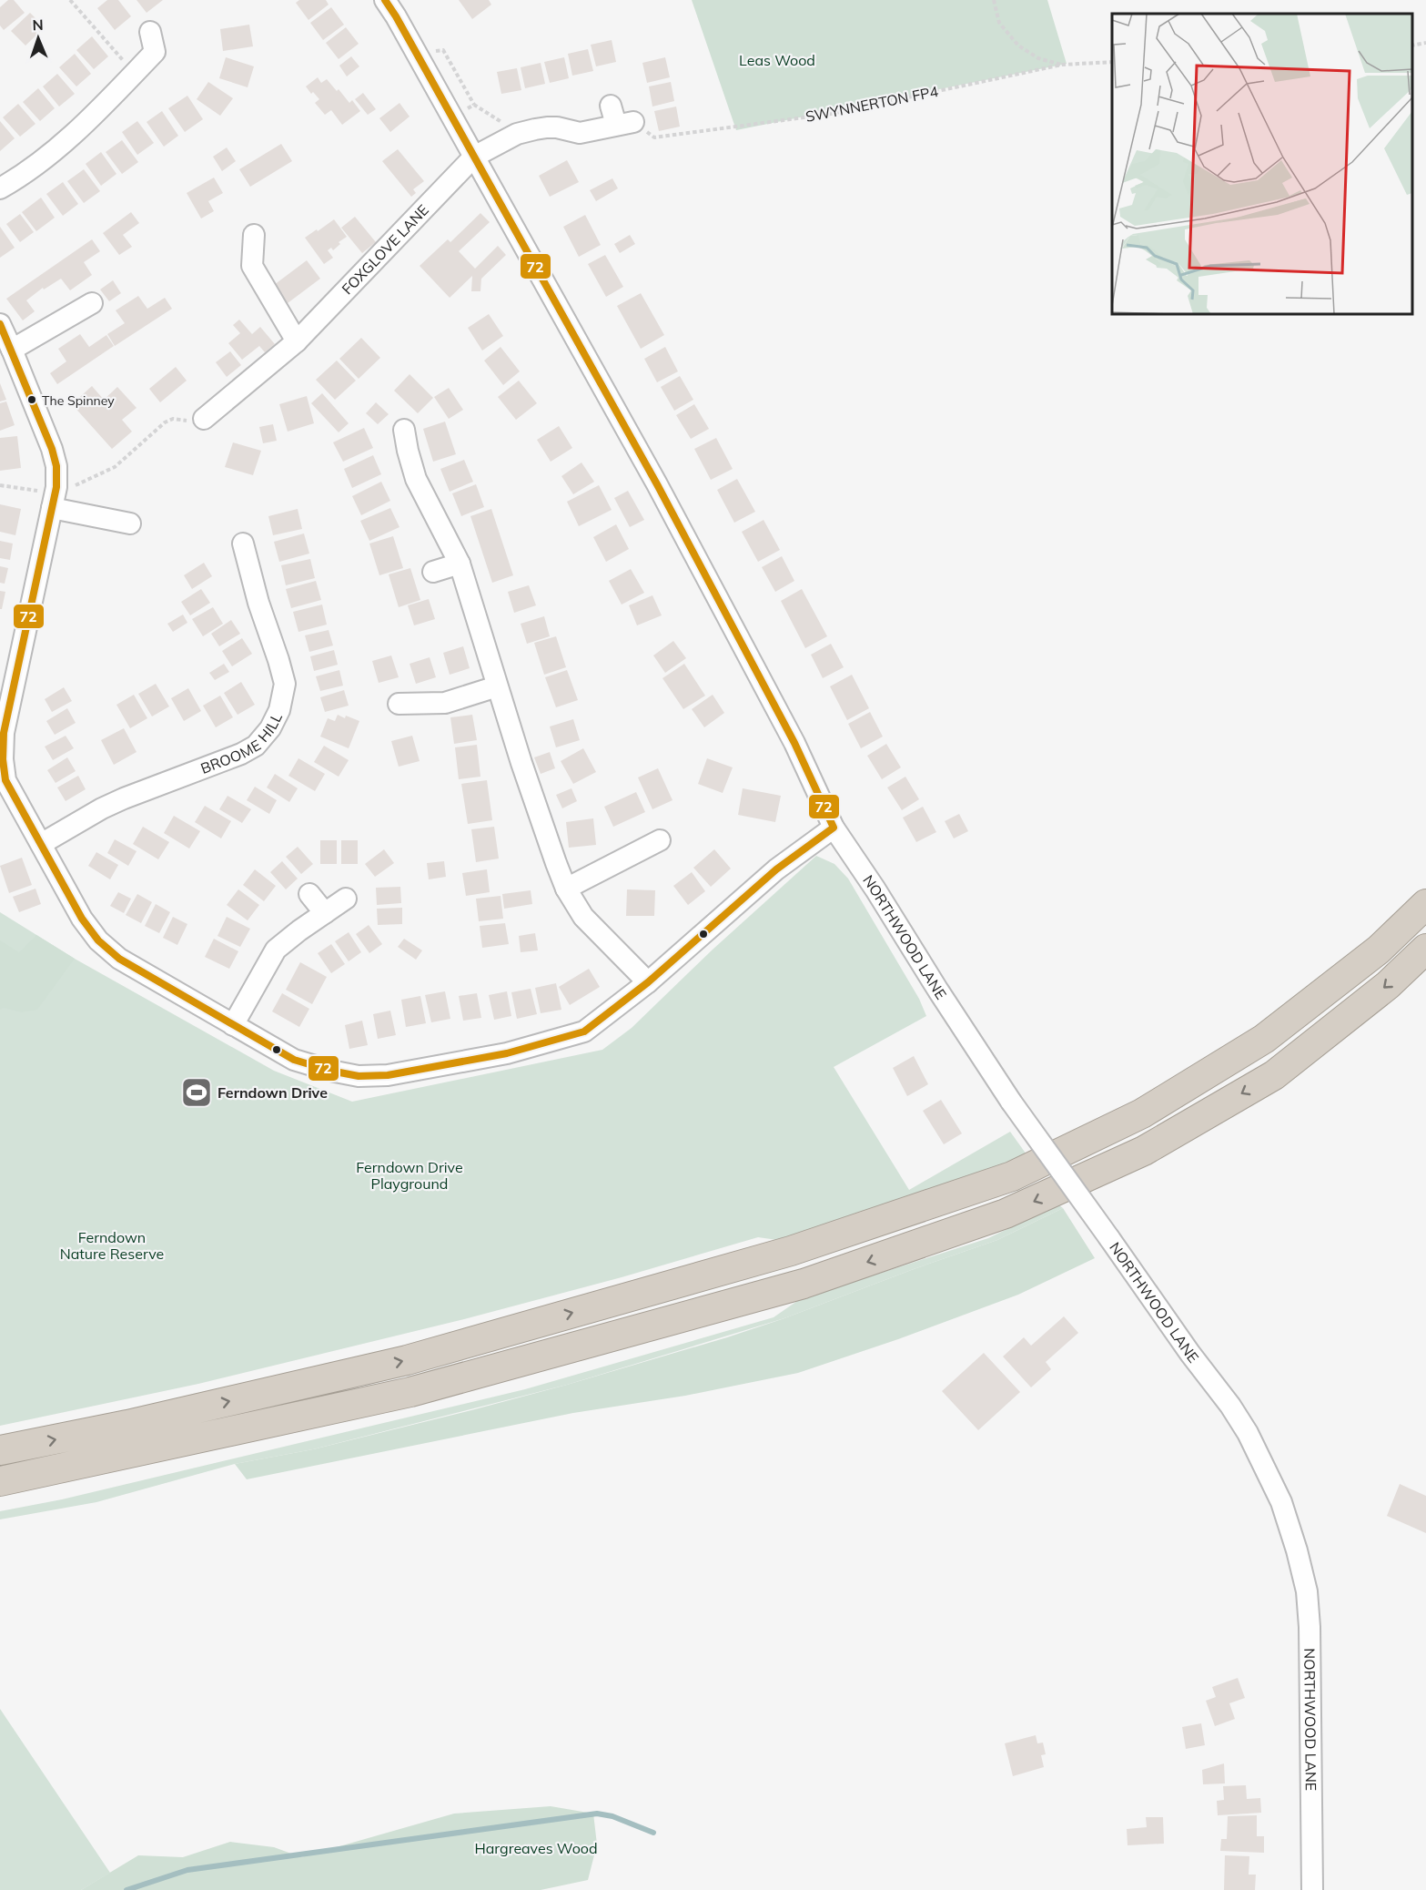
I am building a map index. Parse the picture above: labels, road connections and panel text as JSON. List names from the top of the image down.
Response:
{
  "streets": {
    "street": ["FOXGLOVE LANE", "BROOME HILL", "NORTHWOOD LANE"],
    "path": ["SWYNNERTON FP4"]
  },
  "crossings": [
    ["SWYNNERTON FP4", "FOXGLOVE LANE"],
    ["FOXGLOVE LANE", "NORTHWOOD LANE"]
  ],
  "parks": [
    "Leas Wood",
    "Ferndown Drive Playground",
    "Ferndown Nature Reserve",
    "Hargreaves Wood"
  ],
  "places": {
    "other": ["The Spinney"],
    "sports": ["Ferndown Drive"]
  },
  "lines": ["transit line 72"],
  "north": "top"
}
